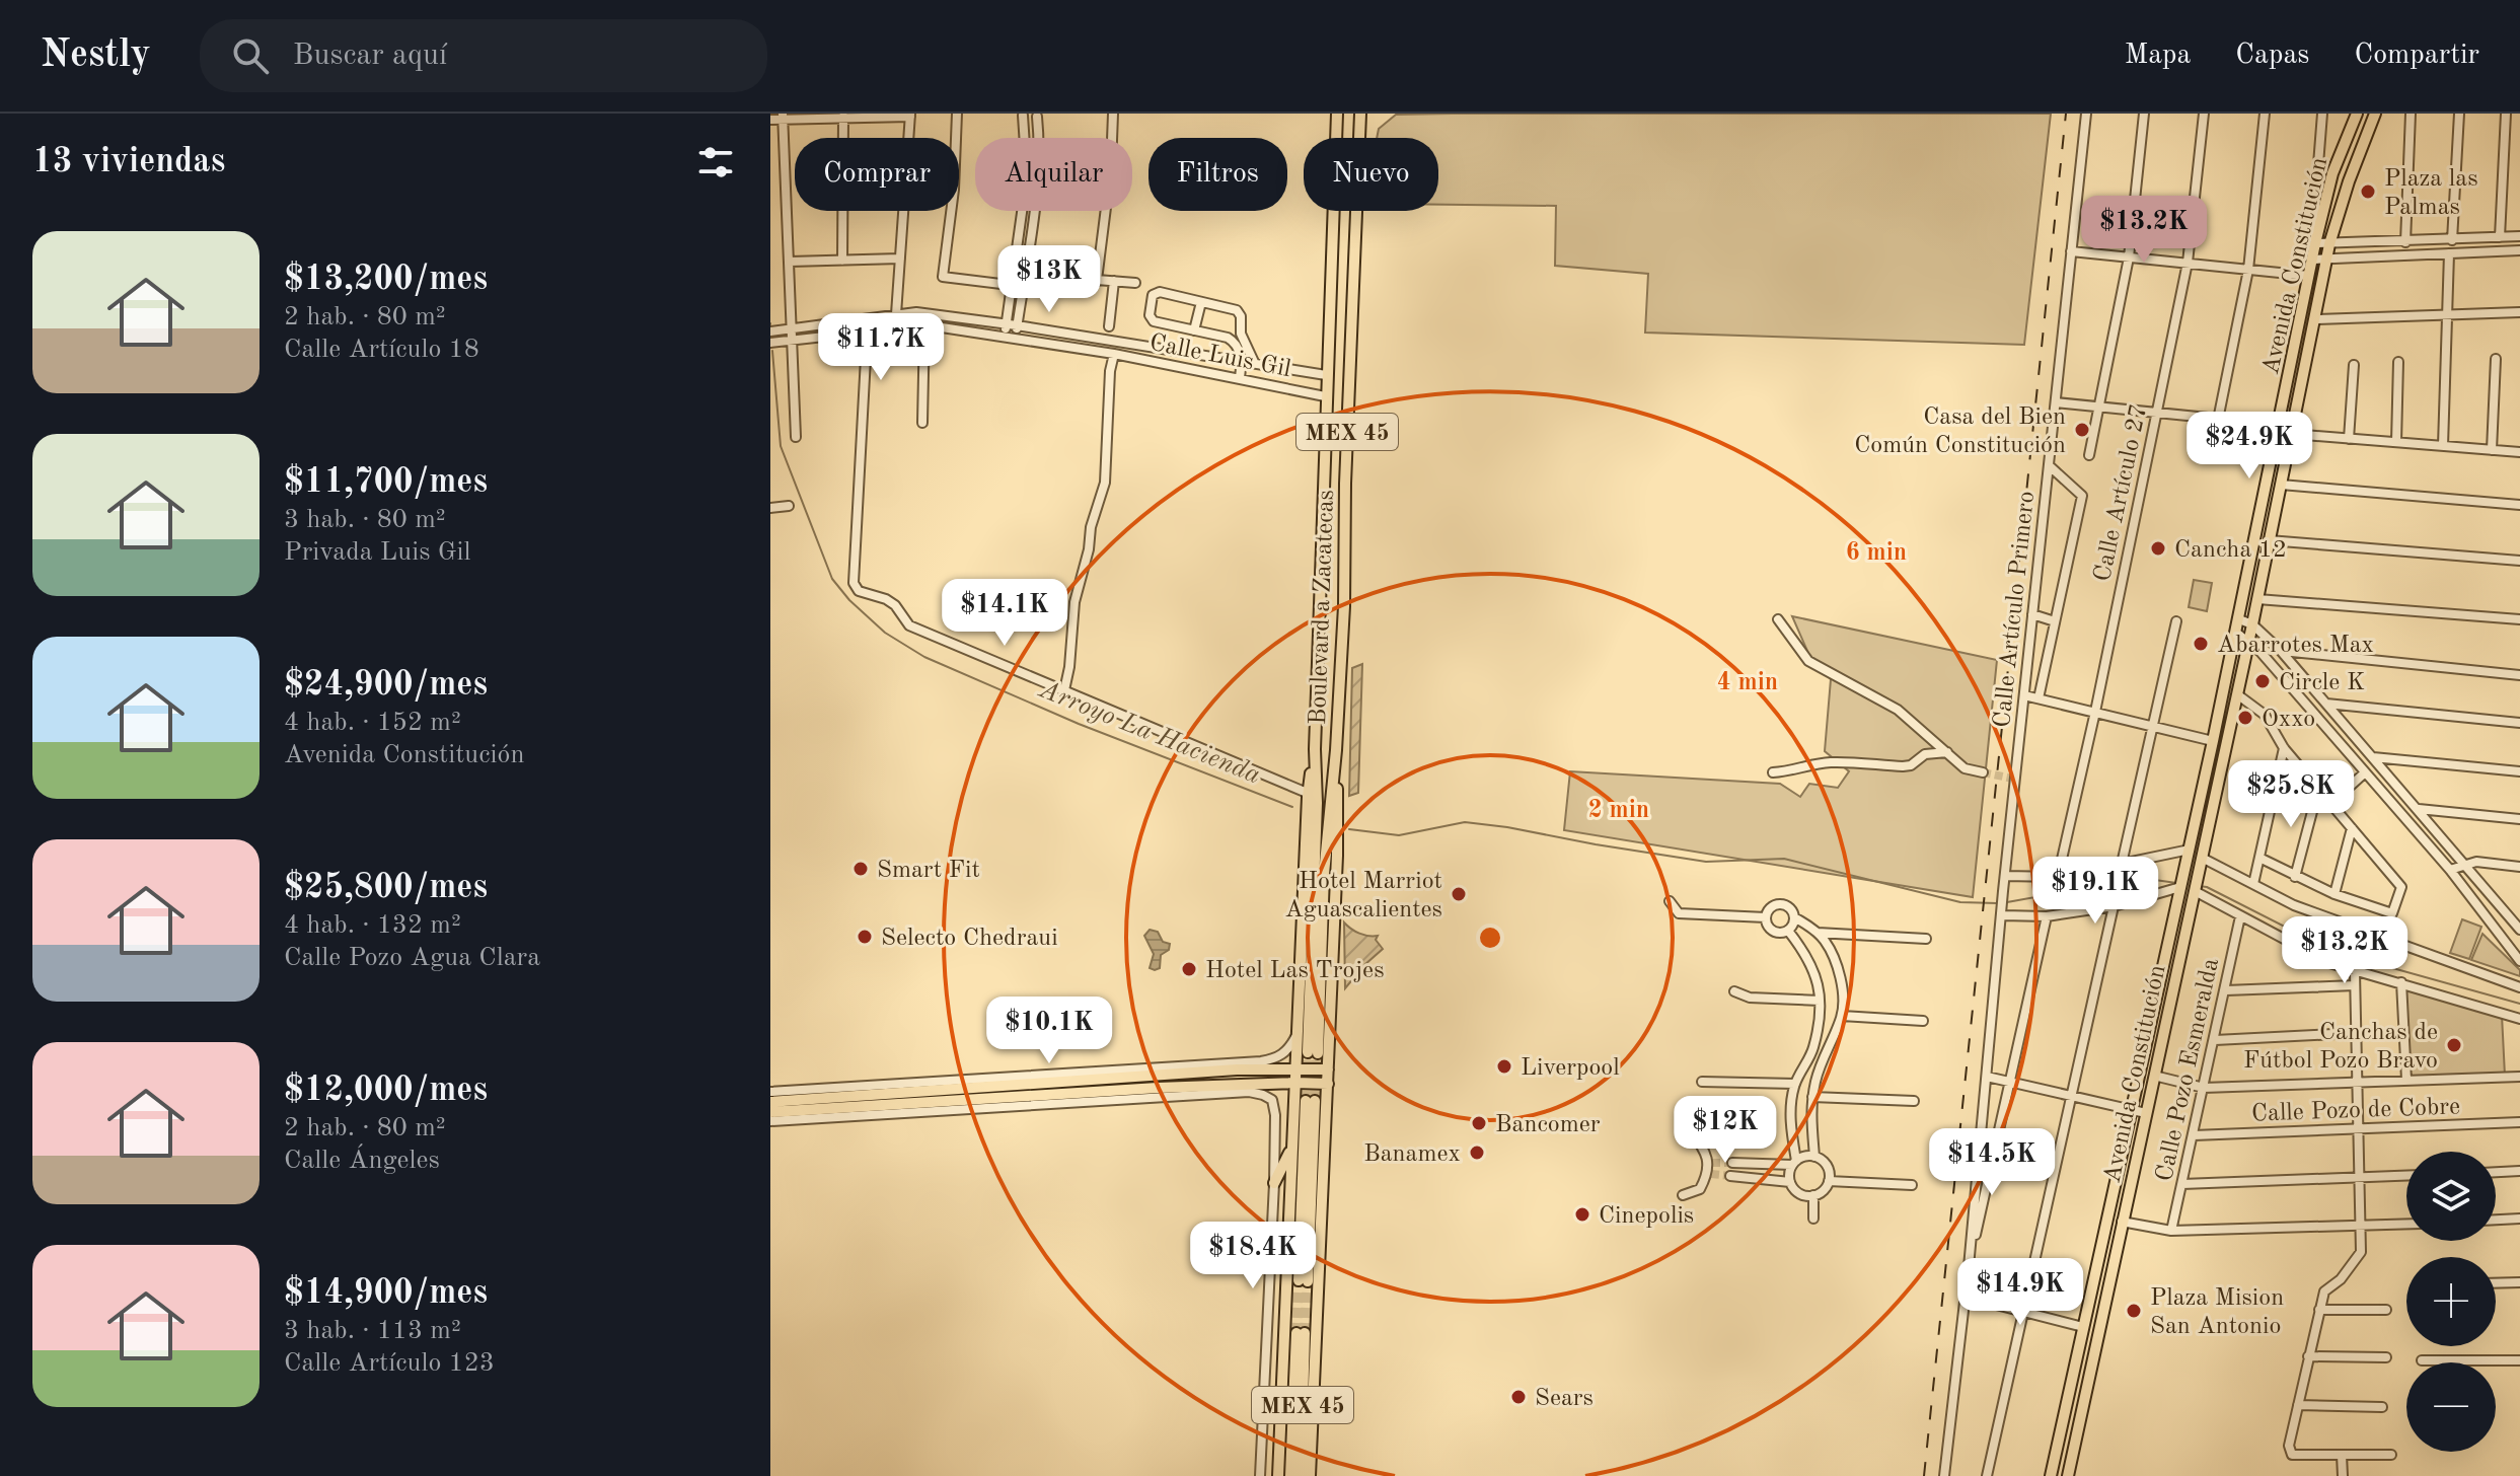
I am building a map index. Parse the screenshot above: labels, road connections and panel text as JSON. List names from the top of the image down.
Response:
{
  "streets": {
    "main road": ["Avenida Constitución", "MEX 45", "Boulevard a Zacatecas"],
    "street": [
      "Calle Luis Gil",
      "Calle Artículo 27",
      "Calle Artículo Primero",
      "Calle Pozo Esmeralda",
      "Calle Pozo de Cobre"
    ]
  },
  "crossings": [
    ["Calle Luis Gil", "Boulevard a Zacatecas"],
    ["Calle Pozo Esmeralda", "Calle Pozo de Cobre"]
  ],
  "water": ["Arroyo La Hacienda"],
  "places": [
    "Plaza las Palmas",
    "Casa del Bien Común Constitución",
    "Cancha 12",
    "Abarrotes Max",
    "Circle K",
    "Oxxo",
    "Smart Fit",
    "Hotel Marriot Aguascalientes",
    "Selecto Chedraui",
    "Hotel Las Trojes",
    "Canchas de Fútbol Pozo Bravo",
    "Liverpool",
    "Bancomer",
    "Banamex",
    "Cinepolis",
    "Plaza Mision San Antonio",
    "Sears"
  ],
  "page": {
    "header": "Nestly",
    "search": "Buscar aquí",
    "nav": ["Mapa", "Capas", "Compartir"],
    "heading": "13 viviendas",
    "chip": [
      "Comprar",
      "Alquilar",
      "Filtros",
      "Nuevo"
    ],
    "price": [
      "$13.2K",
      "$13K",
      "$11.7K",
      "$24.9K",
      "$14.1K",
      "$25.8K",
      "$19.1K",
      "$13.2K",
      "$10.1K",
      "$12K",
      "$14.5K",
      "$18.4K",
      "$14.9K"
    ],
    "list": [
      {
        "name": "$13,200/mes",
        "note": "2 hab. · 80 m² · Calle Artículo 18"
      },
      {
        "name": "$11,700/mes",
        "note": "3 hab. · 80 m² · Privada Luis Gil"
      },
      {
        "name": "$24,900/mes",
        "note": "4 hab. · 152 m² · Avenida Constitución"
      },
      {
        "name": "$25,800/mes",
        "note": "4 hab. · 132 m² · Calle Pozo Agua Clara"
      },
      {
        "name": "$12,000/mes",
        "note": "2 hab. · 80 m² · Calle Ángeles"
      },
      {
        "name": "$14,900/mes",
        "note": "3 hab. · 113 m² · Calle Artículo 123"
      }
    ],
    "map_buttons": ["+", "−"]
  },
  "rings": ["6 min", "4 min", "2 min"]
}
